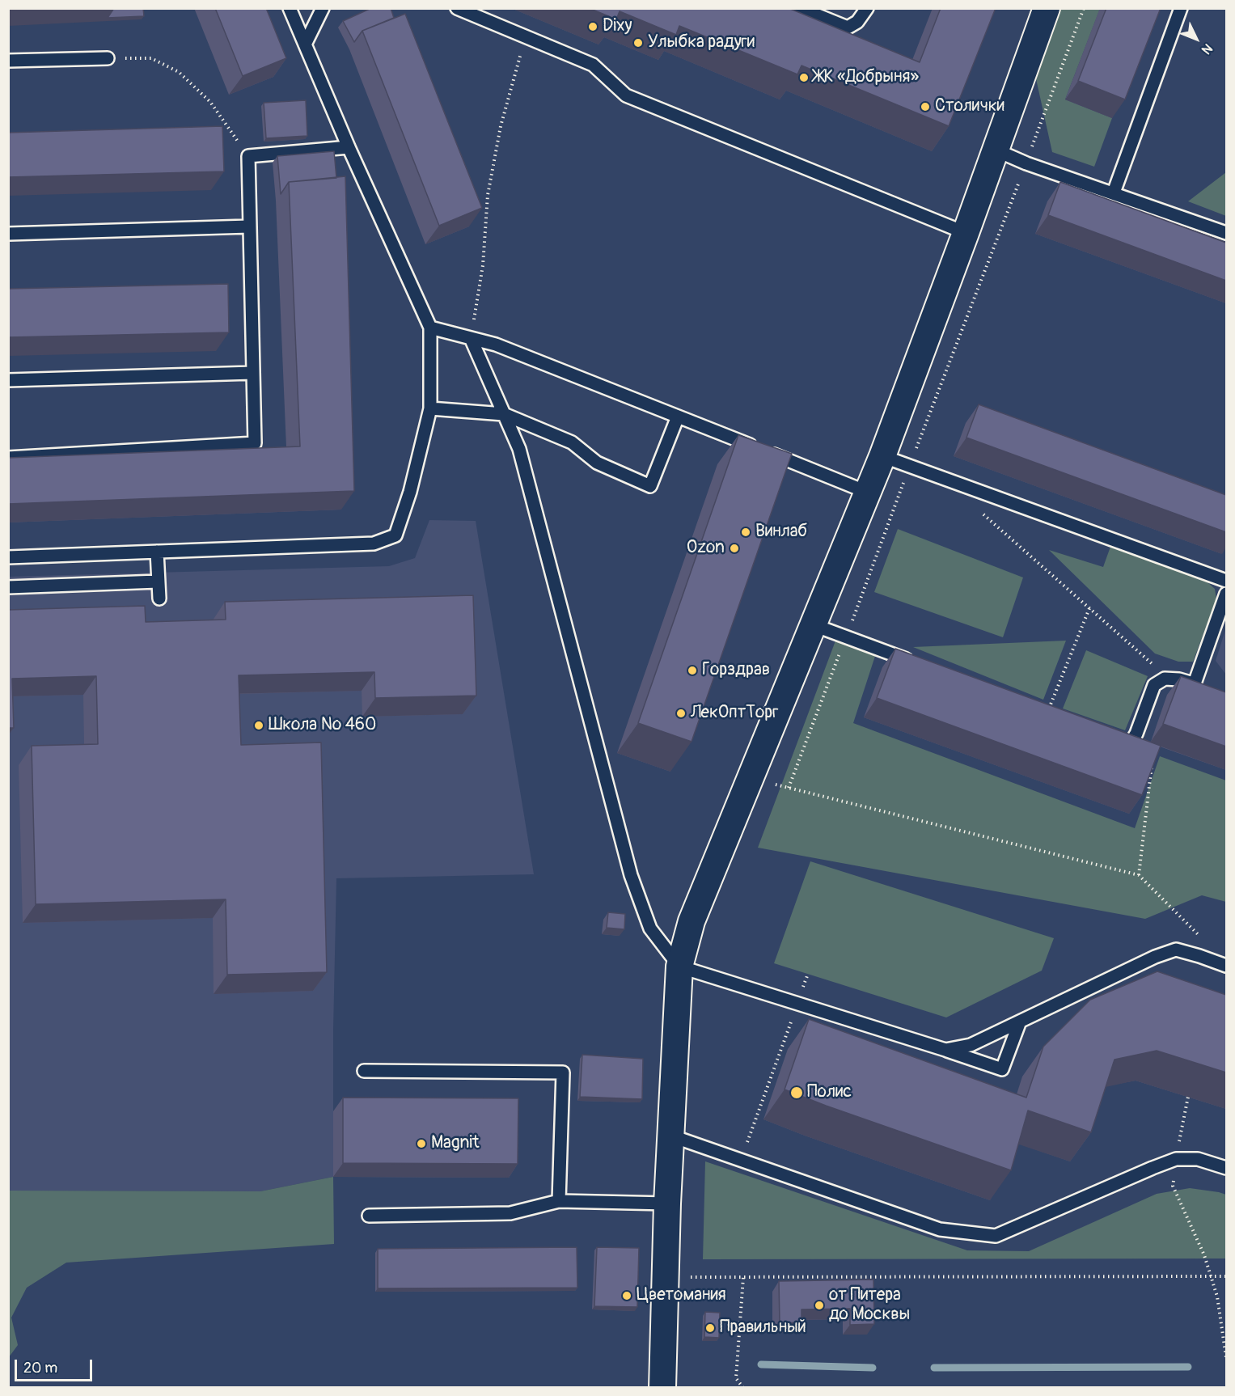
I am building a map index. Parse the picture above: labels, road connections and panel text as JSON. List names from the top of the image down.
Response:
{
  "places": [
    "Dixy",
    "Улыбка радуги",
    "ЖК «Добрыня»",
    "Столички",
    "Винлаб",
    "Ozon",
    "Горздрав",
    "ЛекОптТорг",
    "Школа № 460",
    "Полис",
    "Magnit",
    "Цветомания",
    "от Питера до Москвы",
    "Правильный"
  ],
  "scale_bar": "20 m",
  "north": "bottom right"
}
